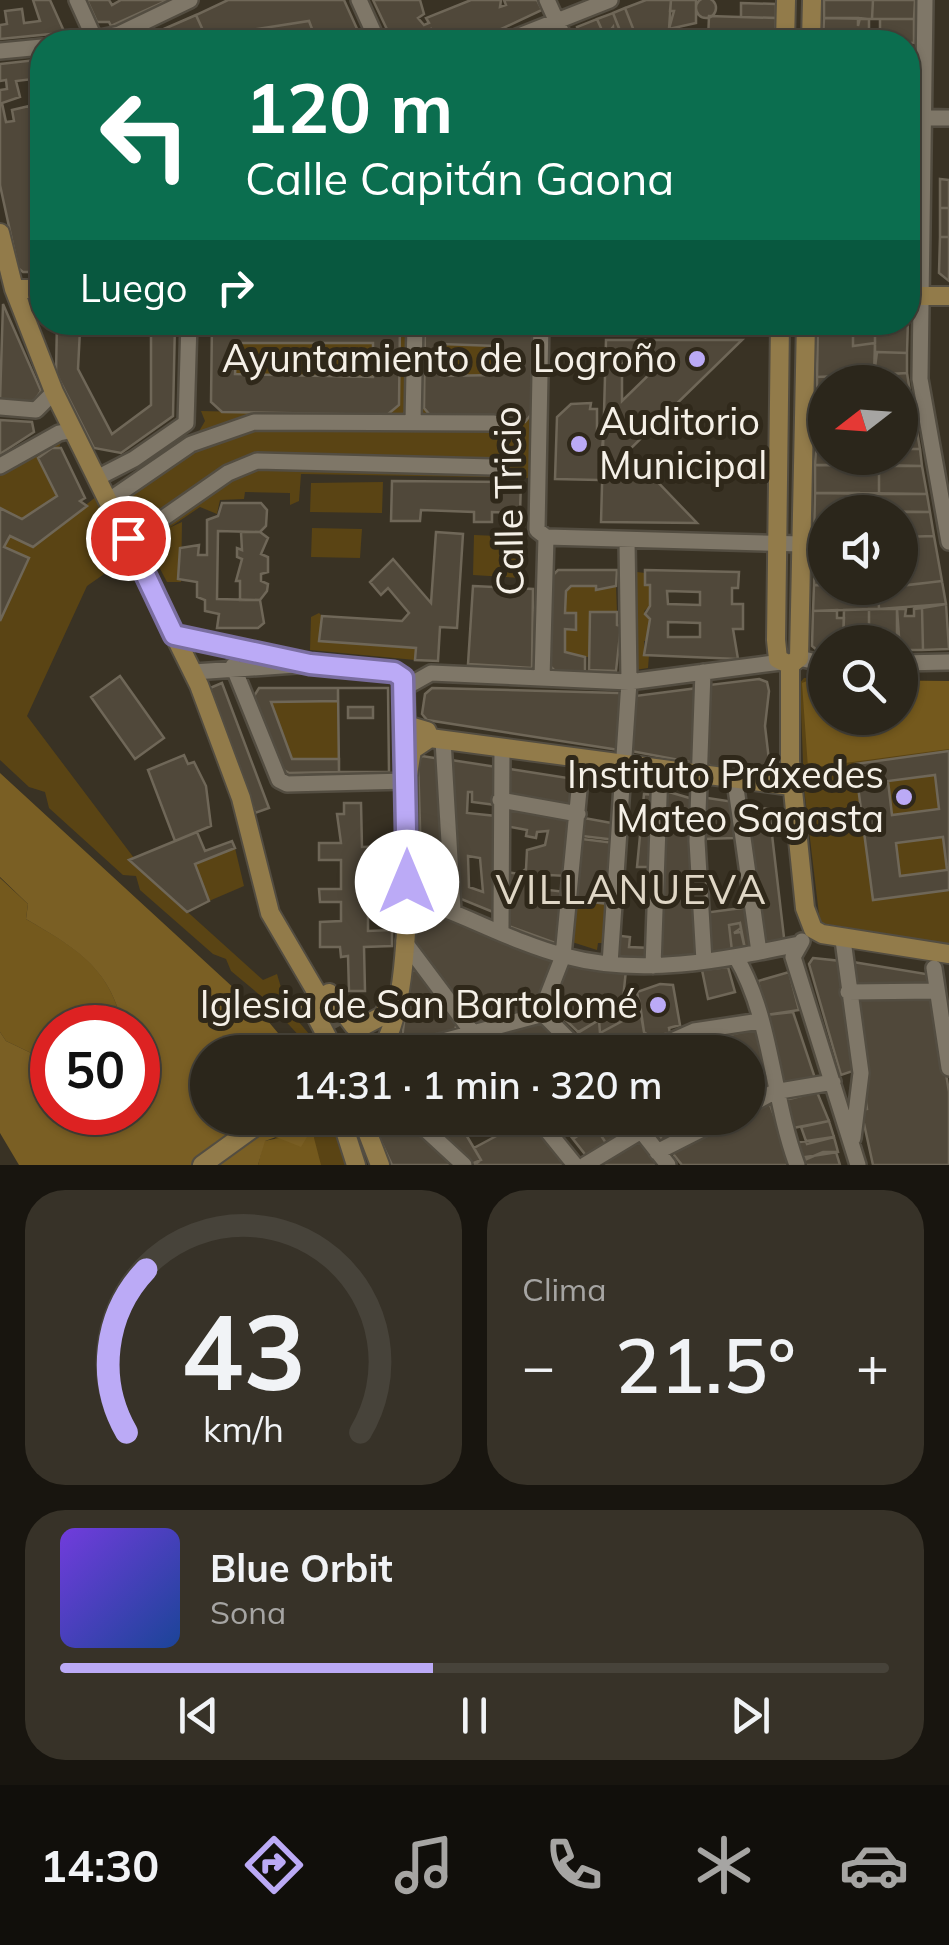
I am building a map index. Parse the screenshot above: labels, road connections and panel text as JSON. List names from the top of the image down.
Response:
{
  "streets": {
    "street": ["Calle Tricio"]
  },
  "districts": ["VILLANUEVA"],
  "places": [
    "Ayuntamiento de Logroño",
    "Auditorio Municipal",
    "Instituto Práxedes Mateo Sagasta",
    "Iglesia de San Bartolomé"
  ],
  "north": "left",
  "page": {
    "turn": ["120 m", "Calle Capitán Gaona"],
    "then": "Luego",
    "limit": "50",
    "trip": "14:31 · 1 min · 320 m",
    "tile": "Clima",
    "heat": ["−", "21.5°", "+"],
    "song": ["Blue Orbit", "Sona"],
    "tabs": "14:30",
    "gauge": ["43", "km/h"]
  }
}
